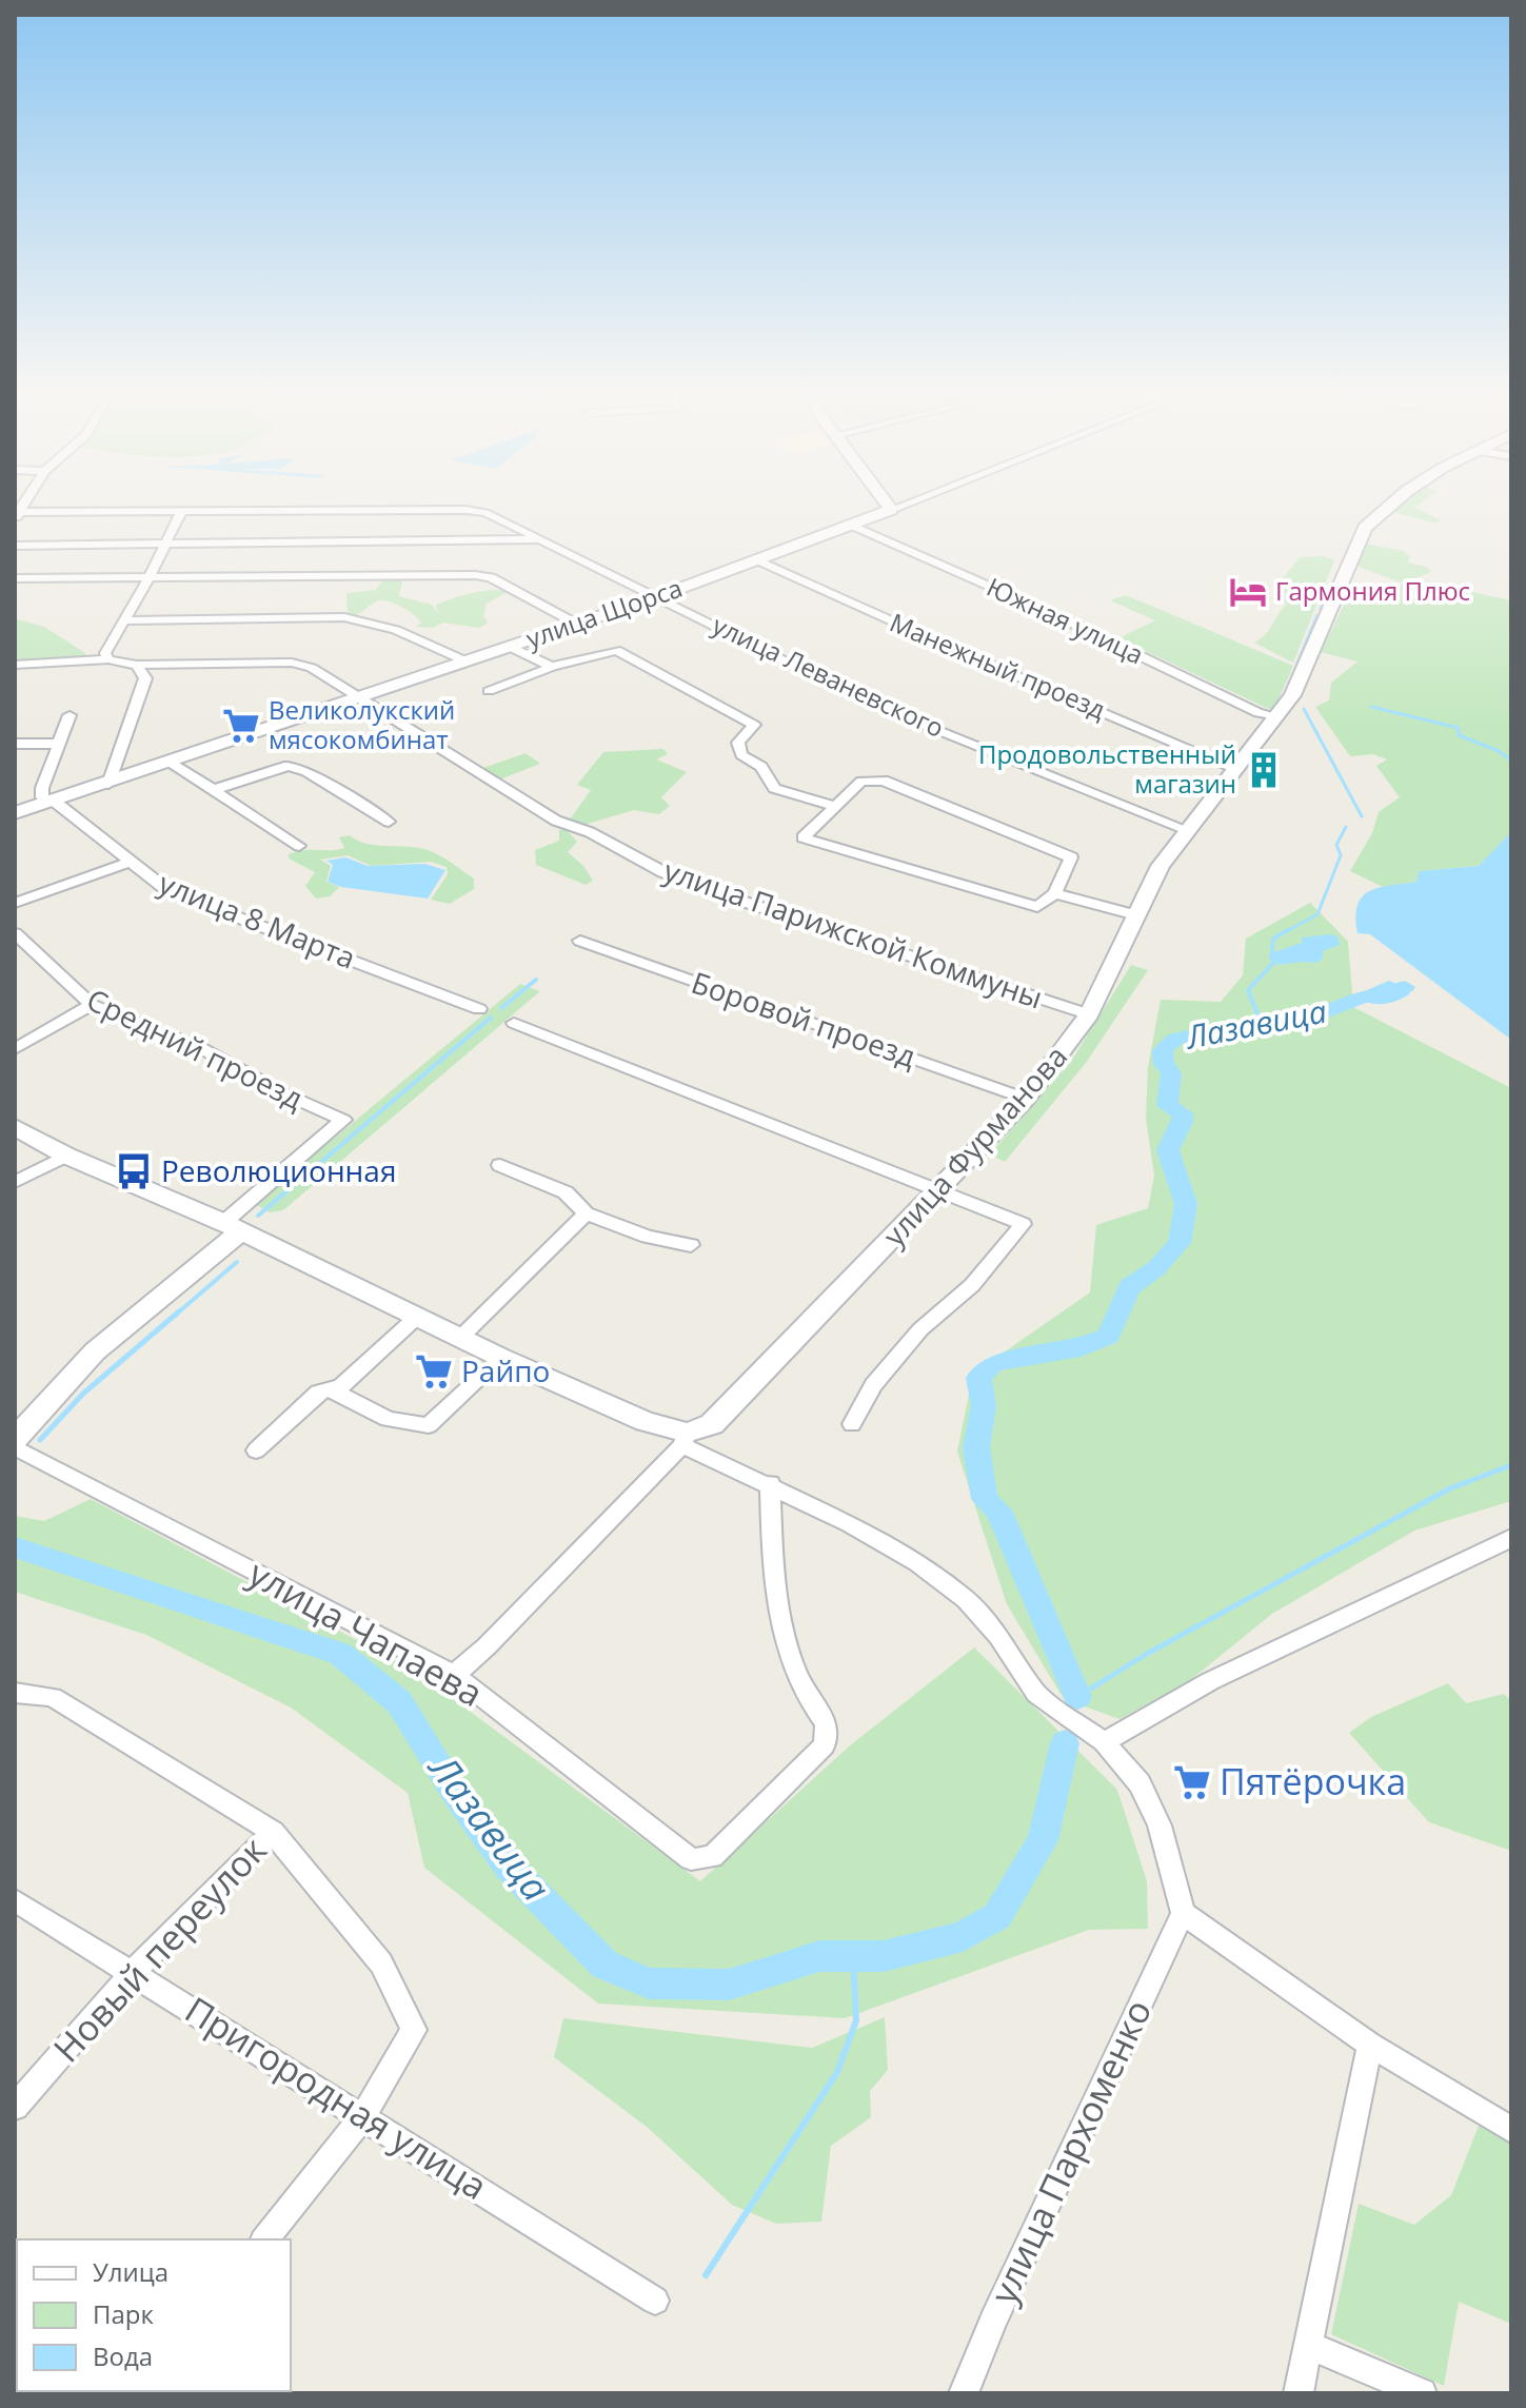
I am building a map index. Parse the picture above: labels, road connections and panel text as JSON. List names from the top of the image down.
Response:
{
  "streets": {
    "main road": ["улица Щорса", "улица Фурманова"],
    "street": [
      "Южная улица",
      "Манежный проезд",
      "улица Леваневского",
      "улица 8 Марта",
      "улица Парижской Коммуны",
      "Боровой проезд",
      "Средний проезд",
      "улица Чапаева",
      "Новый переулок",
      "Пригородная улица",
      "улица Пархоменко"
    ]
  },
  "crossings": [
    ["улица Щорса", "Южная улица"],
    ["улица Щорса", "Манежный проезд"],
    ["улица Щорса", "улица Леваневского"],
    ["улица Щорса", "улица 8 Марта"],
    ["улица Щорса", "улица Парижской Коммуны"],
    ["Южная улица", "улица Фурманова"],
    ["Манежный проезд", "улица Фурманова"],
    ["улица Леваневского", "улица Фурманова"],
    ["улица Парижской Коммуны", "улица Фурманова"],
    ["Боровой проезд", "улица Фурманова"],
    ["улица Фурманова", "улица Чапаева"],
    ["Новый переулок", "Пригородная улица"]
  ],
  "water": ["Лазавица"],
  "places": {
    "hotel": ["Гармония Плюс"],
    "supermarket": ["Великолукский мясокомбинат", "Райпо", "Пятёрочка"],
    "building": ["Продовольственный магазин"],
    "bus stop": ["Революционная"]
  },
  "legend": ["Улица", "Парк", "Вода"]
}
